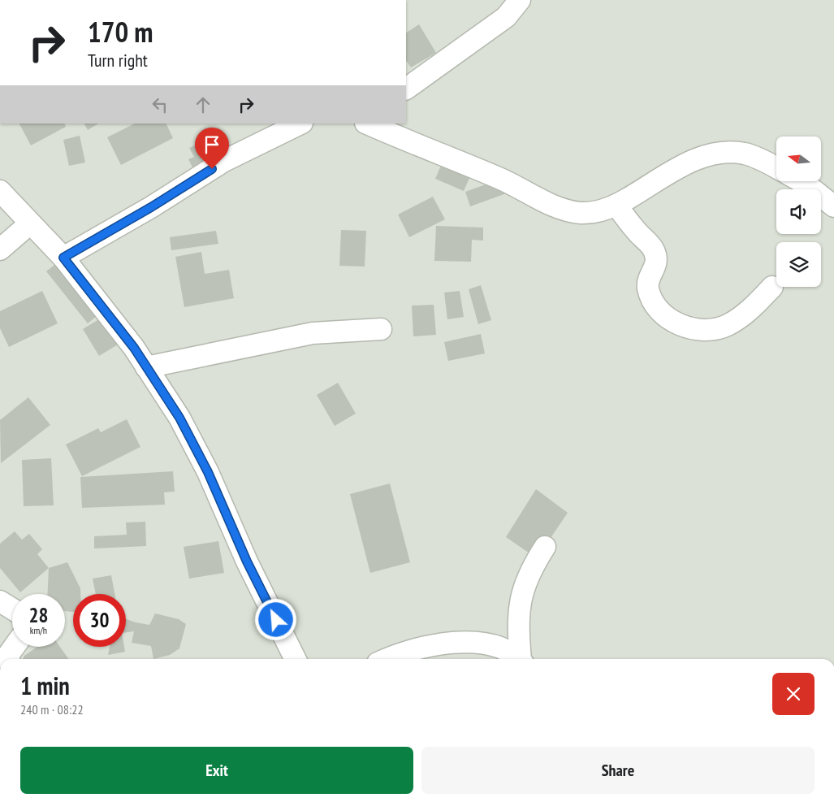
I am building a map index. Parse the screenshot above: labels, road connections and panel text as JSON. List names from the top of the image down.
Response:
{
  "north": "left",
  "page": {
    "turn": ["170 m", "Turn right"],
    "speed": "28 km/h",
    "limit": "30",
    "heading": ["1 min", "240 m · 08:22"],
    "buttons": ["Exit", "Share"]
  }
}
